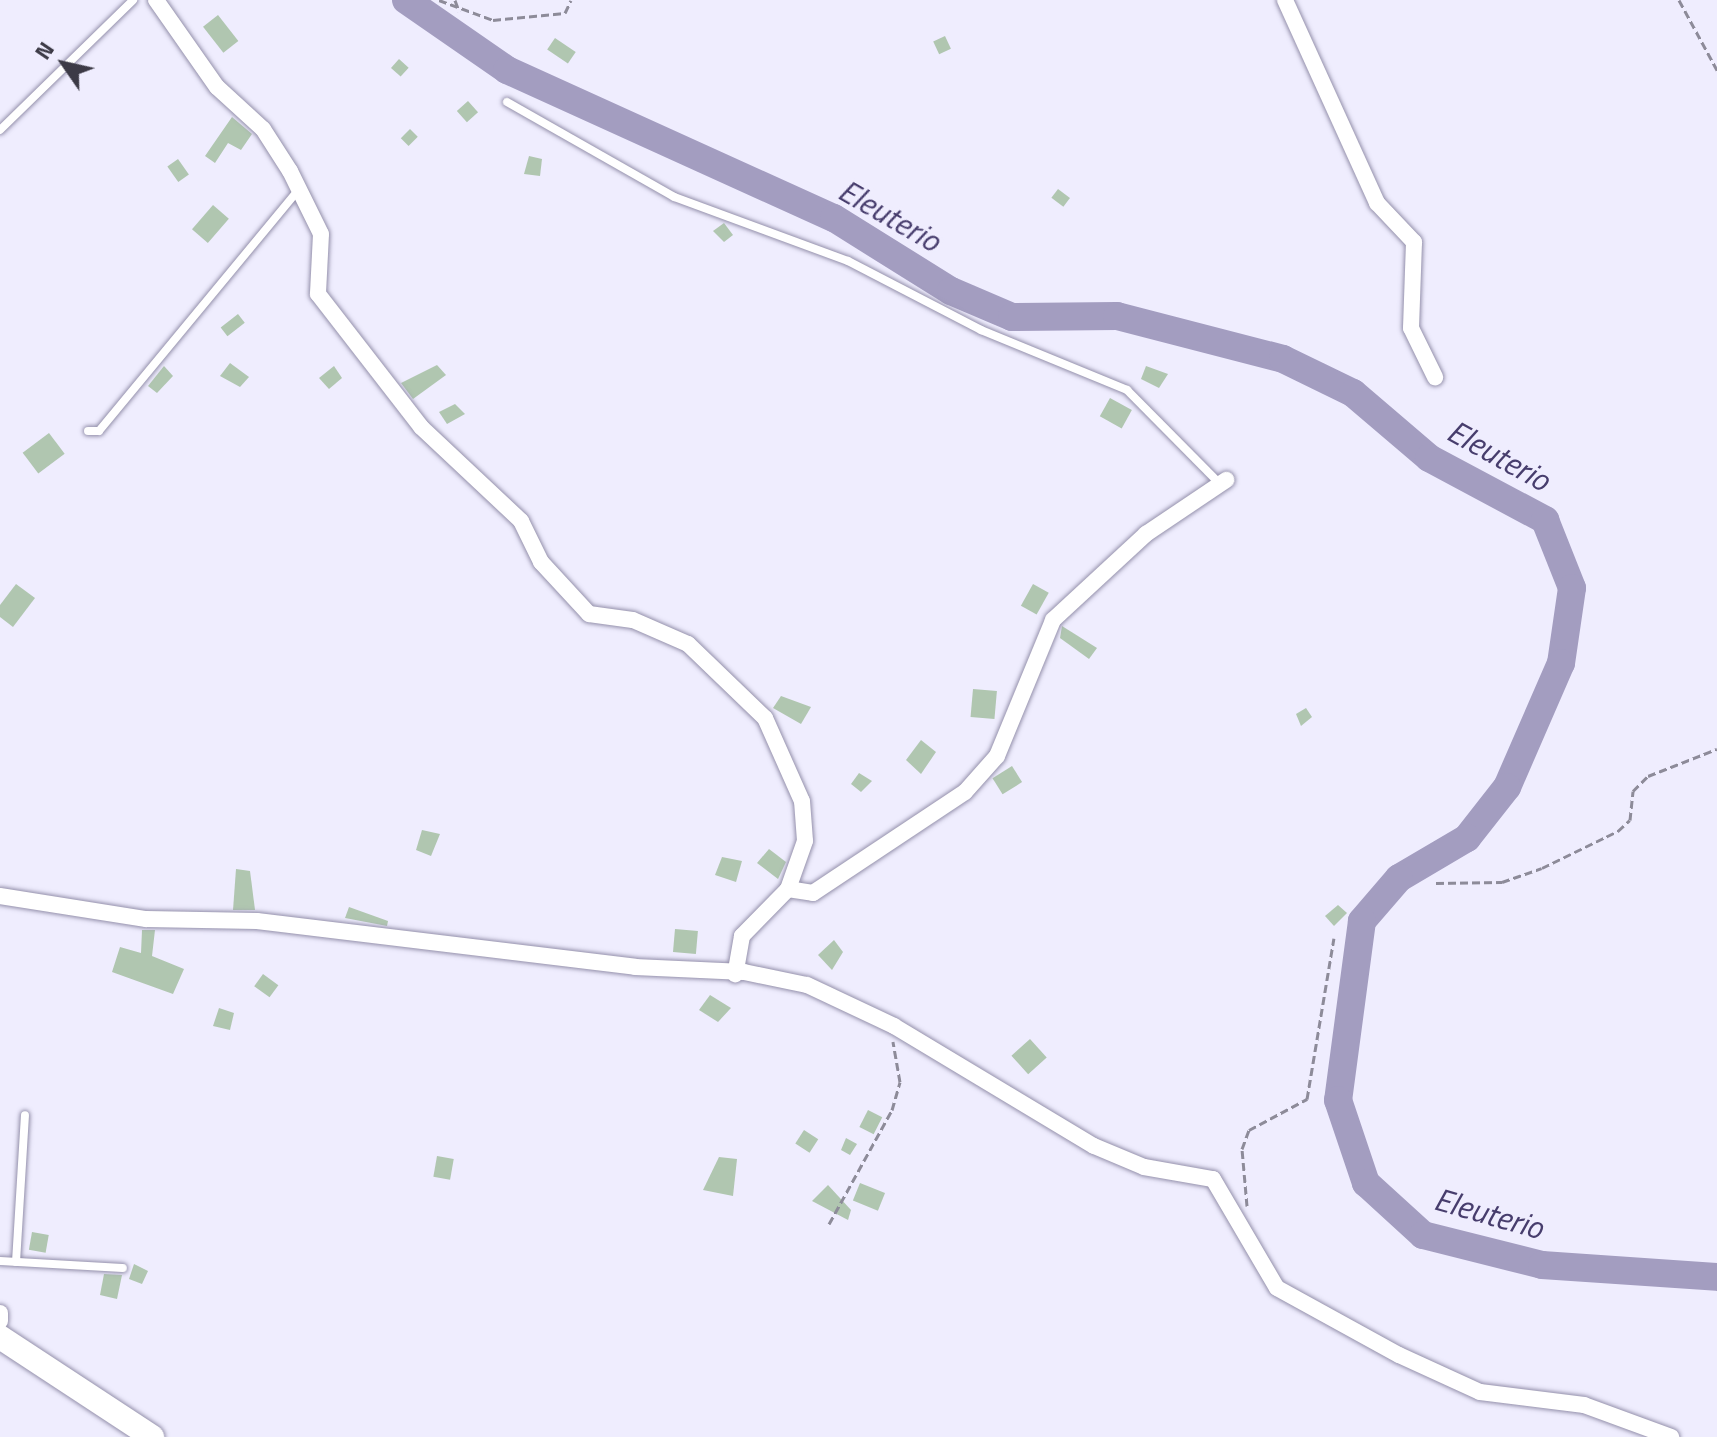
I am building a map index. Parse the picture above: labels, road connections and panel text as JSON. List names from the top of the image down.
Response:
{
  "water": ["Eleuterio"],
  "north": "top left"
}
